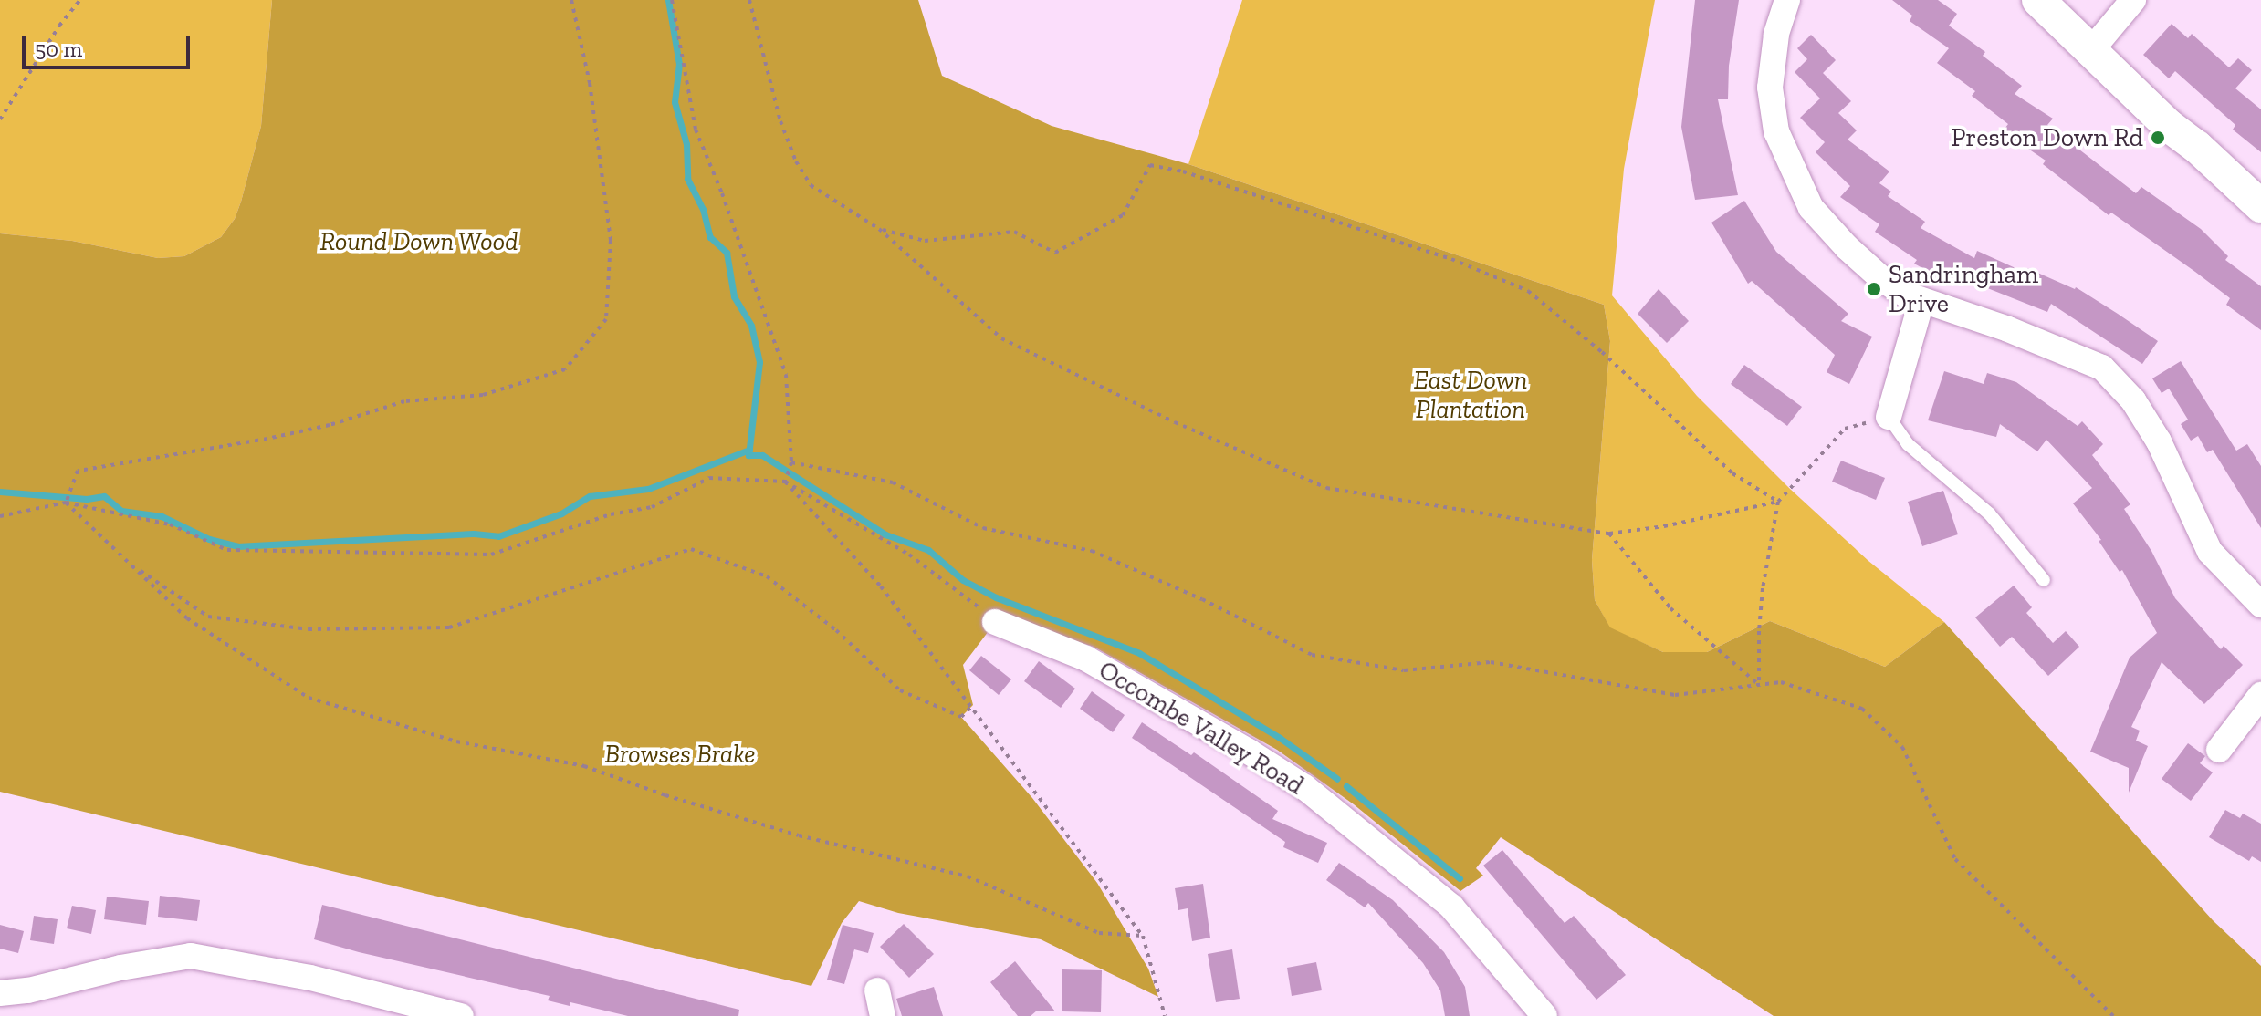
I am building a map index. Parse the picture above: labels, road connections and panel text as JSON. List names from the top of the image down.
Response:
{
  "streets": {
    "street": ["Occombe Valley Road"]
  },
  "parks": ["Round Down Wood", "East Down Plantation", "Browses Brake"],
  "places": ["Preston Down Rd", "Sandringham Drive"],
  "scale_bar": "50 m"
}
